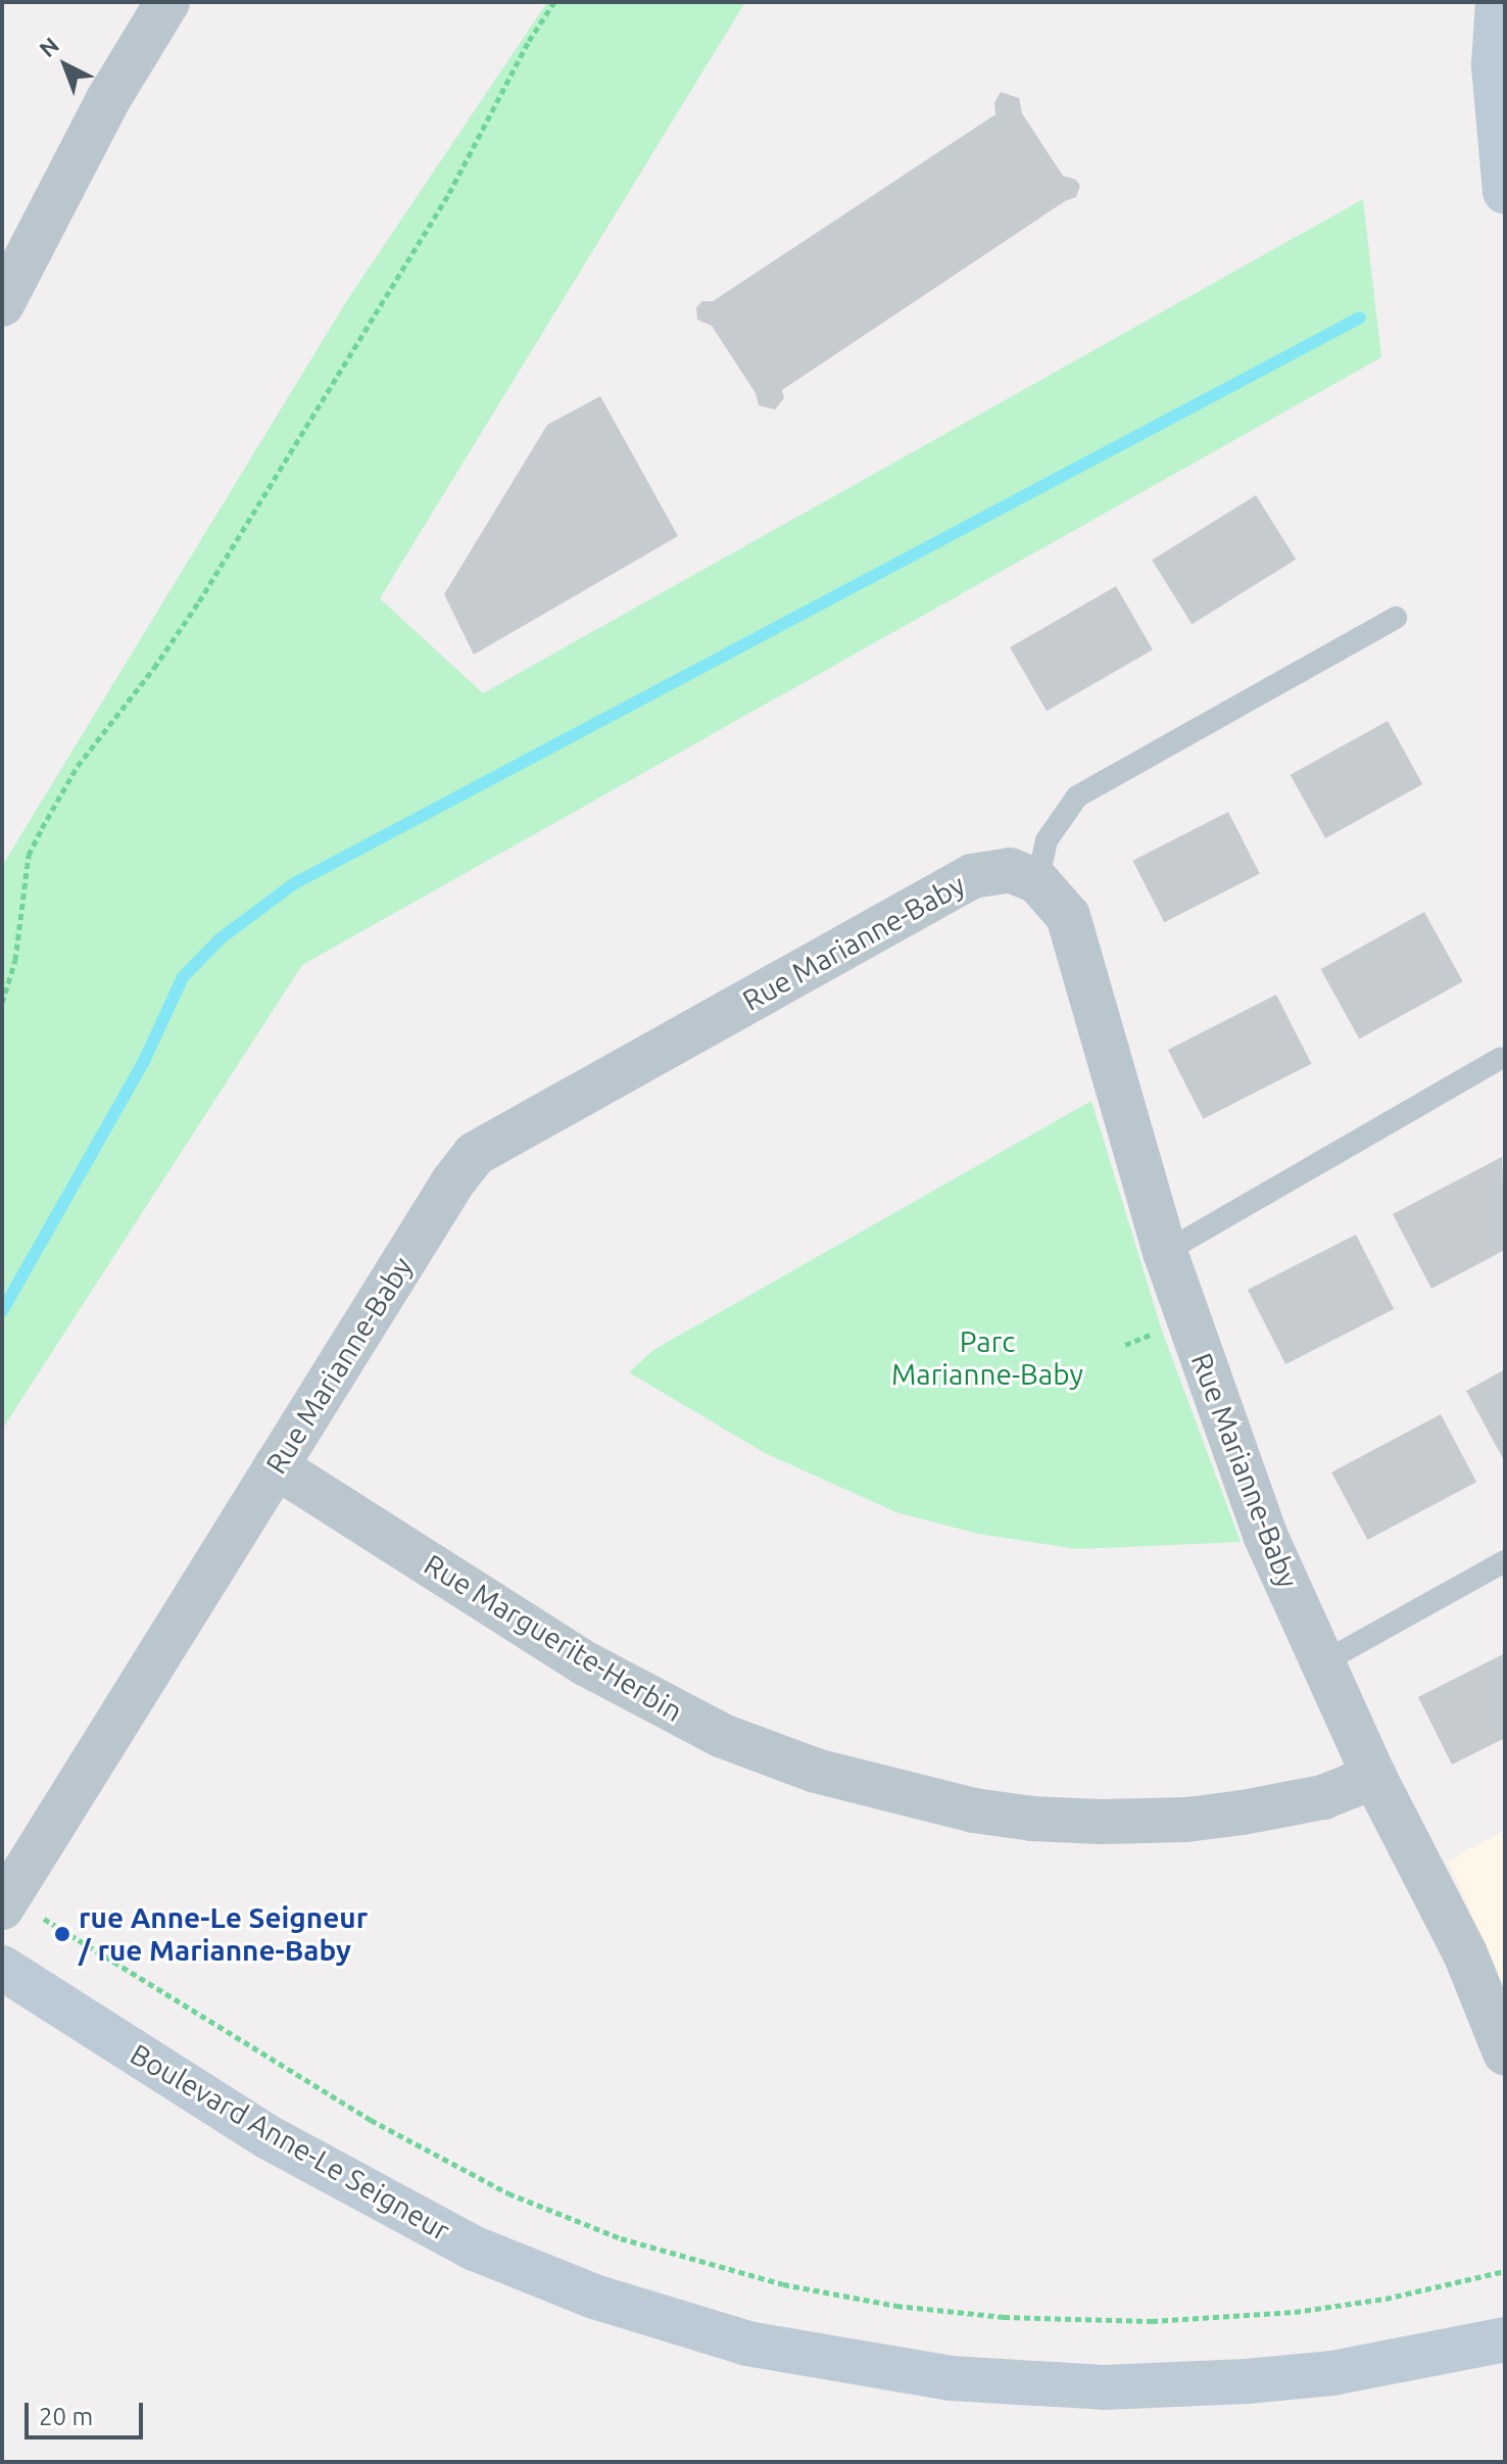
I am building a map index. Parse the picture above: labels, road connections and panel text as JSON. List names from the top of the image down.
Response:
{
  "streets": {
    "street": ["Rue Marianne-Baby", "Rue Marguerite-Herbin", "Boulevard Anne-Le Seigneur"]
  },
  "crossings": [
    ["Rue Marianne-Baby", "Rue Marguerite-Herbin"],
    ["Rue Marianne-Baby", "Boulevard Anne-Le Seigneur"]
  ],
  "parks": ["Parc Marianne-Baby"],
  "places": ["rue Anne-Le Seigneur / rue Marianne-Baby"],
  "scale_bar": "20 m",
  "north": "top left"
}
